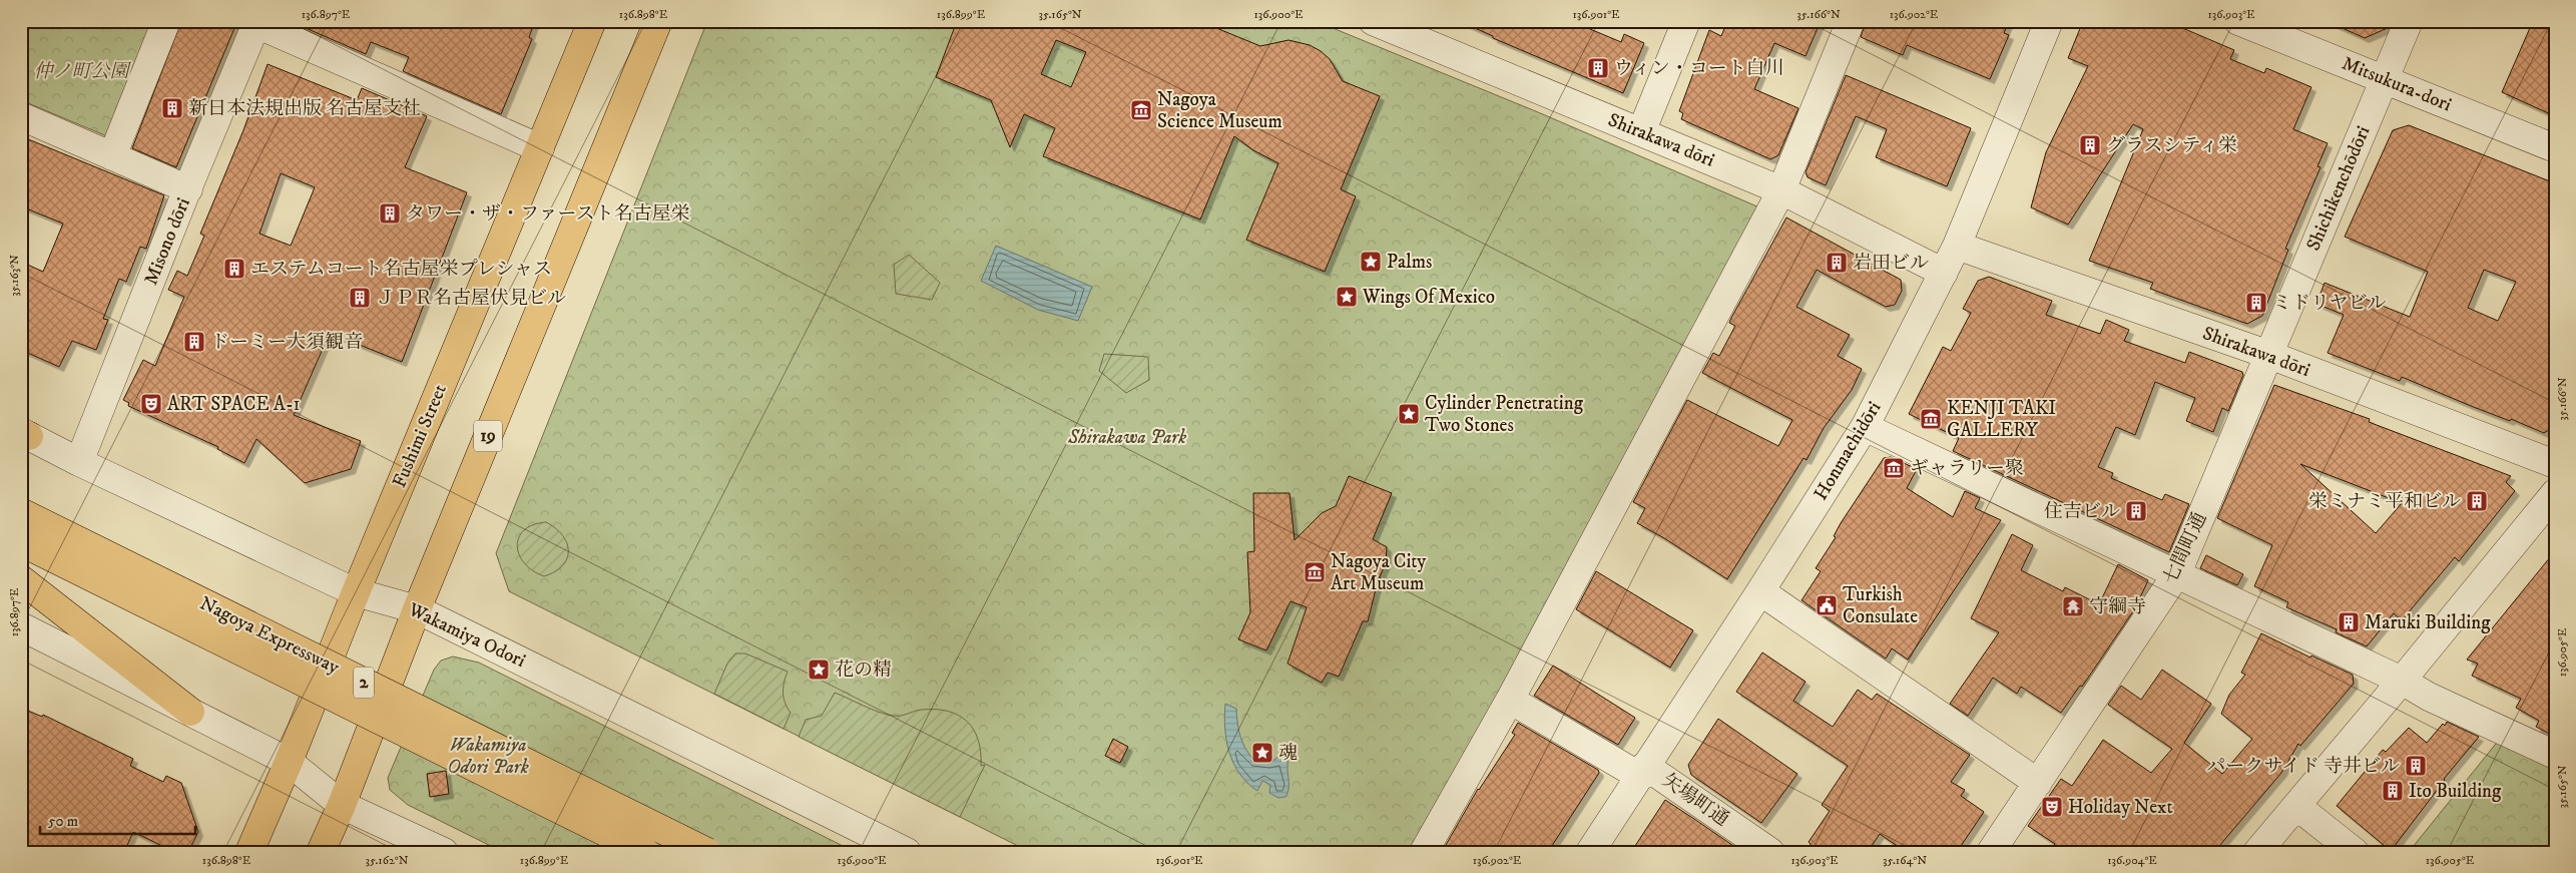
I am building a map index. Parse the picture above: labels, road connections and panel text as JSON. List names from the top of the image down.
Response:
{
  "streets": {
    "highway": [
      "Fushimi Street",
      "19",
      "Nagoya Expressway",
      "2"
    ],
    "street": [
      "Mitsukura-dori",
      "Shirakawa dōri",
      "Shichikenchōdōri",
      "Misono dōri",
      "Honmachidōri",
      "七間町通",
      "Wakamiya Odori",
      "矢場町通"
    ]
  },
  "crossings": [
    ["Mitsukura-dori", "Shichikenchōdōri"],
    ["Shirakawa dōri", "Shichikenchōdōri"],
    ["Shirakawa dōri", "Honmachidōri"],
    ["Shirakawa dōri", "七間町通"],
    ["Shichikenchōdōri", "七間町通"],
    ["Misono dōri", "Wakamiya Odori"],
    ["Fushimi Street", "Wakamiya Odori"],
    ["19", "Wakamiya Odori"],
    ["Honmachidōri", "矢場町通"]
  ],
  "parks": ["仲ノ町公園", "Shirakawa Park", "Wakamiya Odori Park"],
  "places": {
    "building": [
      "ウィン・コート白川",
      "新日本法規出版 名古屋支社",
      "グラスシティ栄",
      "タワー・ザ・ファースト名古屋栄",
      "岩田ビル",
      "エステムコート名古屋栄プレシャス",
      "ＪＰＲ名古屋伏見ビル",
      "ミドリヤビル",
      "ドーミー大須観音",
      "栄ミナミ平和ビル",
      "住吉ビル",
      "Maruki Building",
      "パークサイド 寺井ビル",
      "Ito Building"
    ],
    "museum": [
      "Nagoya Science Museum",
      "KENJI TAKI GALLERY",
      "ギャラリー聚",
      "Nagoya City Art Museum"
    ],
    "place": [
      "Palms",
      "Wings Of Mexico",
      "Cylinder Penetrating Two Stones",
      "花の精",
      "魂"
    ],
    "theatre": ["ART SPACE A-1", "Holiday Next"],
    "public building": ["Turkish Consulate"],
    "temple": ["守綱寺"]
  },
  "scale_bar": "50 m",
  "coordinates": [
    "136.897°E",
    "136.898°E",
    "136.899°E",
    "35.165°N",
    "136.900°E",
    "136.901°E",
    "35.166°N",
    "136.902°E",
    "136.903°E",
    "35.163°N",
    "136.905°E",
    "35.162°N",
    "35.164°N",
    "136.904°E"
  ]
}
